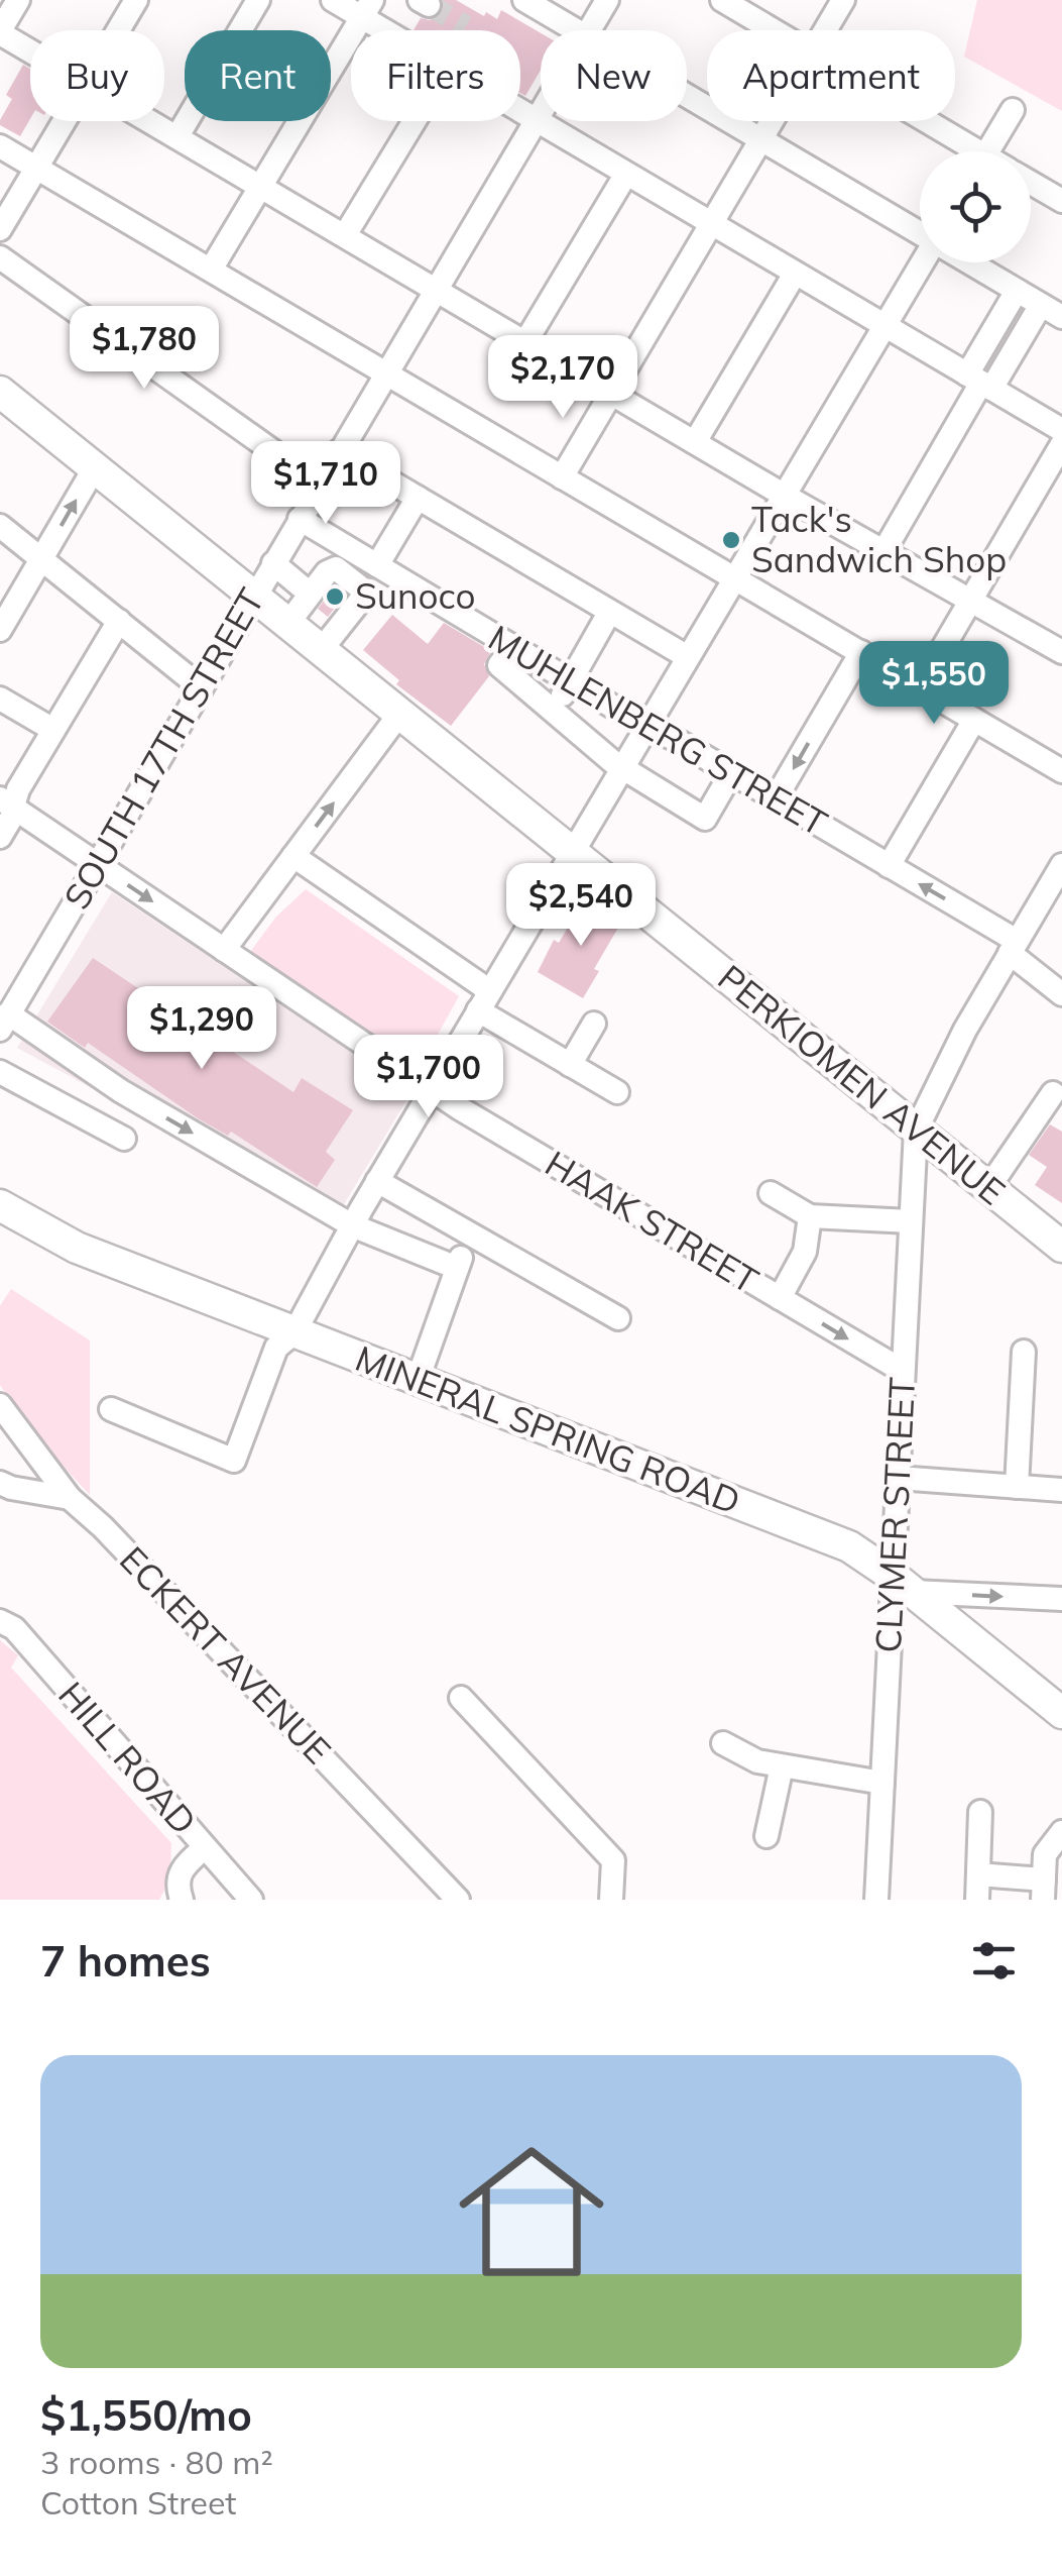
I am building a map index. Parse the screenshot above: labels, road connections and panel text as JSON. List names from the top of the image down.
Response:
{
  "streets": {
    "main road": ["PERKIOMEN AVENUE", "MINERAL SPRING ROAD"],
    "street": [
      "MUHLENBERG STREET",
      "SOUTH 17TH STREET",
      "HAAK STREET",
      "CLYMER STREET",
      "ECKERT AVENUE",
      "HILL ROAD"
    ]
  },
  "crossings": [
    ["MUHLENBERG STREET", "SOUTH 17TH STREET"],
    ["SOUTH 17TH STREET", "PERKIOMEN AVENUE"],
    ["SOUTH 17TH STREET", "HAAK STREET"],
    ["PERKIOMEN AVENUE", "CLYMER STREET"],
    ["HAAK STREET", "CLYMER STREET"],
    ["MINERAL SPRING ROAD", "CLYMER STREET"]
  ],
  "places": ["Tack's Sandwich Shop", "Sunoco"],
  "page": {
    "chip": [
      "Buy",
      "Rent",
      "Filters",
      "New",
      "Apartment"
    ],
    "price": [
      "$1,780",
      "$2,170",
      "$1,710",
      "$1,550",
      "$2,540",
      "$1,290",
      "$1,700"
    ],
    "heading": "7 homes",
    "list": [
      {
        "name": "$1,550/mo",
        "note": "3 rooms · 80 m² · Cotton Street"
      }
    ]
  }
}
